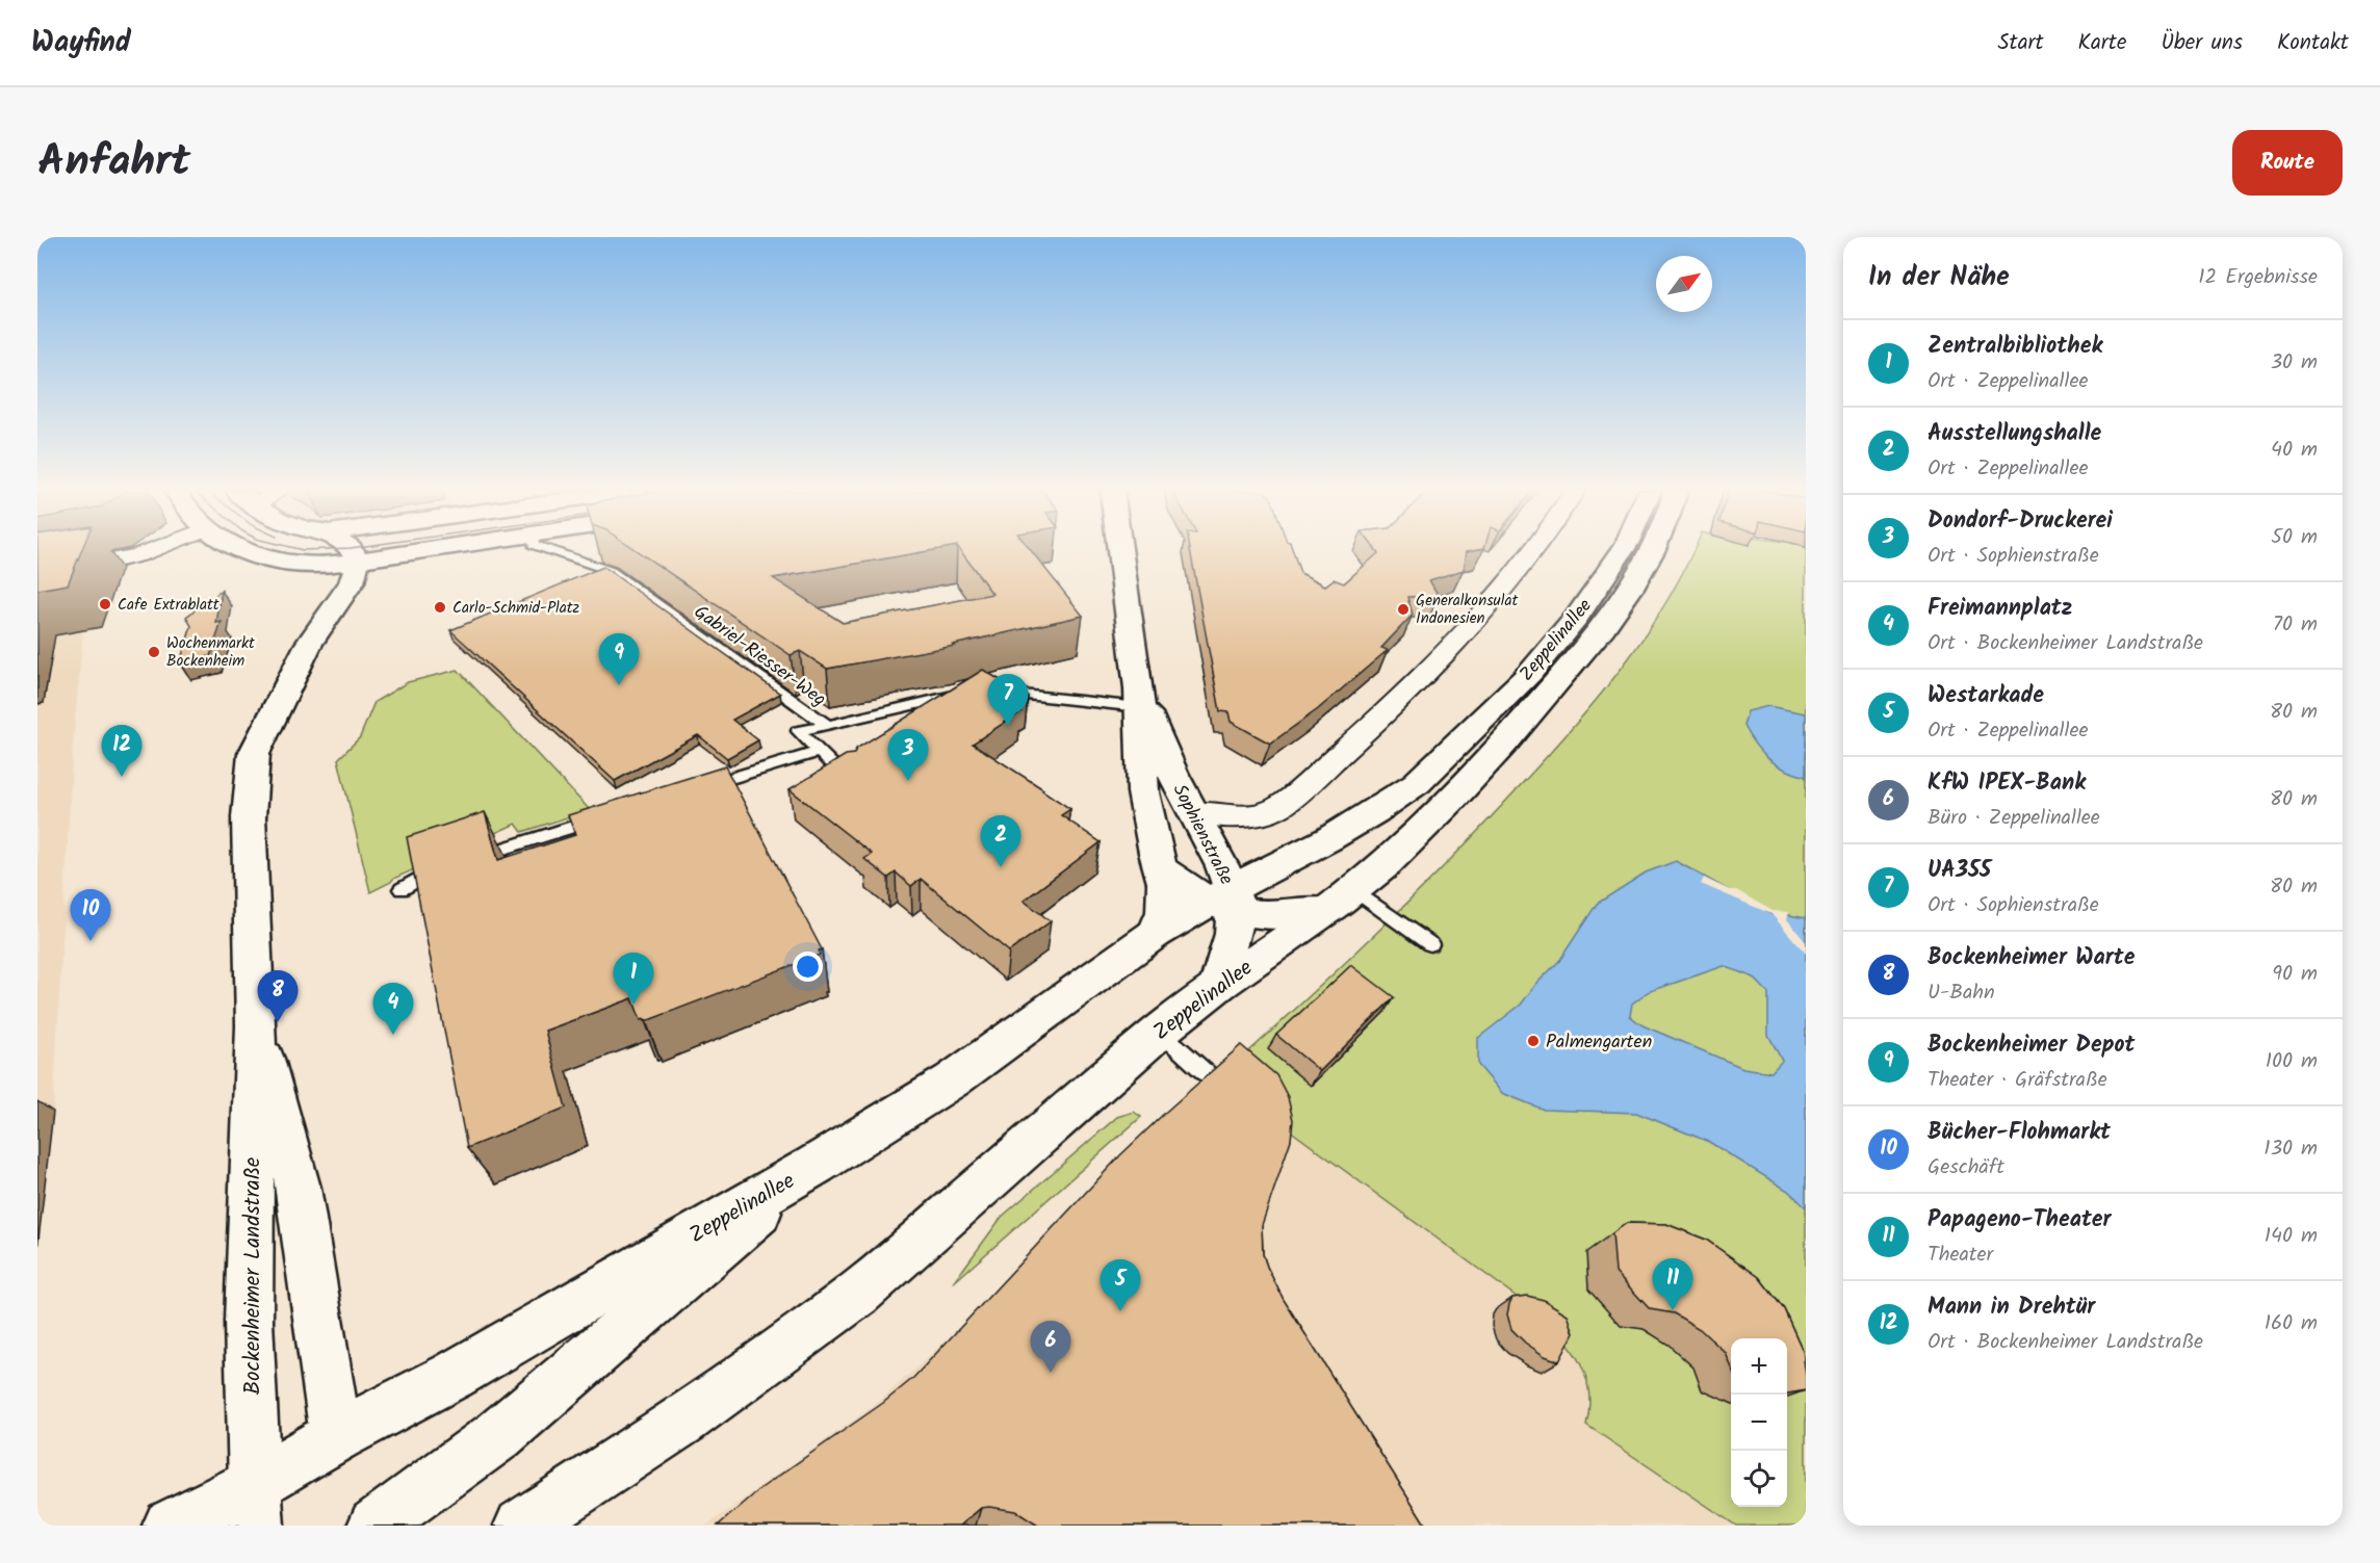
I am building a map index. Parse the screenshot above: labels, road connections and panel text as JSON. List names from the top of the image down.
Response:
{
  "streets": {
    "street": ["Zeppelinallee", "Sophienstraße", "Bockenheimer Landstraße"],
    "lane": ["Gabriel-Riesser-Weg"]
  },
  "crossings": [
    ["Zeppelinallee", "Sophienstraße"],
    ["Zeppelinallee", "Bockenheimer Landstraße"]
  ],
  "places": [
    "Cafe Extrablatt",
    "Carlo-Schmid-Platz",
    "Generalkonsulat Indonesien",
    "Wochenmarkt Bockenheim",
    "Palmengarten"
  ],
  "north": "top right",
  "page": {
    "header": "Wayfind",
    "nav": [
      "Start",
      "Karte",
      "Über uns",
      "Kontakt"
    ],
    "title": "Anfahrt",
    "buttons": "Route",
    "heading": ["In der Nähe", "12 Ergebnisse"],
    "list": [
      {
        "mark": "1",
        "name": "Zentralbibliothek",
        "note": "Ort · Zeppelinallee",
        "value": "30 m"
      },
      {
        "mark": "2",
        "name": "Ausstellungshalle",
        "note": "Ort · Zeppelinallee",
        "value": "40 m"
      },
      {
        "mark": "3",
        "name": "Dondorf-Druckerei",
        "note": "Ort · Sophienstraße",
        "value": "50 m"
      },
      {
        "mark": "4",
        "name": "Freimannplatz",
        "note": "Ort · Bockenheimer Landstraße",
        "value": "70 m"
      },
      {
        "mark": "5",
        "name": "Westarkade",
        "note": "Ort · Zeppelinallee",
        "value": "80 m"
      },
      {
        "mark": "6",
        "name": "KfW IPEX-Bank",
        "note": "Büro · Zeppelinallee",
        "value": "80 m"
      },
      {
        "mark": "7",
        "name": "UA355",
        "note": "Ort · Sophienstraße",
        "value": "80 m"
      },
      {
        "mark": "8",
        "name": "Bockenheimer Warte",
        "note": "U-Bahn",
        "value": "90 m"
      },
      {
        "mark": "9",
        "name": "Bockenheimer Depot",
        "note": "Theater · Gräfstraße",
        "value": "100 m"
      },
      {
        "mark": "10",
        "name": "Bücher-Flohmarkt",
        "note": "Geschäft",
        "value": "130 m"
      },
      {
        "mark": "11",
        "name": "Papageno-Theater",
        "note": "Theater",
        "value": "140 m"
      },
      {
        "mark": "12",
        "name": "Mann in Drehtür",
        "note": "Ort · Bockenheimer Landstraße",
        "value": "160 m"
      }
    ],
    "pins": [
      "9",
      "7",
      "12",
      "3",
      "2",
      "10",
      "1",
      "8",
      "4",
      "11",
      "5",
      "6"
    ],
    "map_buttons": ["+", "−"]
  }
}
